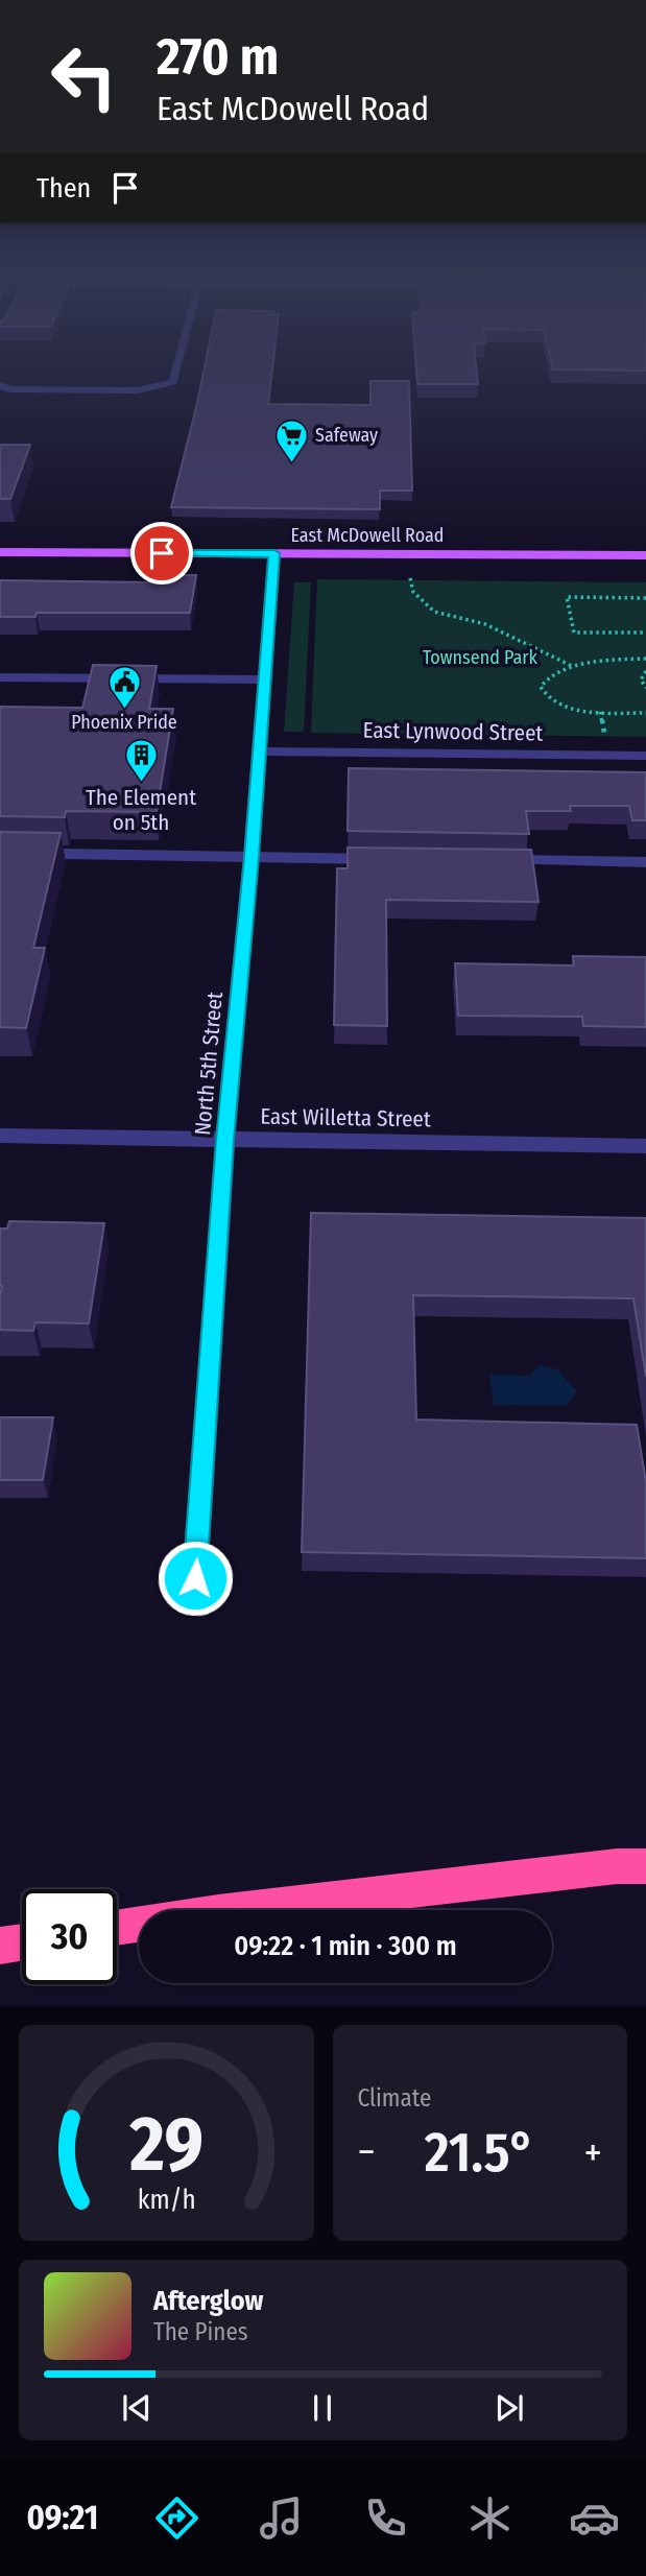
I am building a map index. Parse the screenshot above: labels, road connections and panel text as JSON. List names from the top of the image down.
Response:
{
  "streets": {
    "main road": ["East McDowell Road"],
    "street": ["East Lynwood Street", "North 5th Street", "East Willetta Street"]
  },
  "crossings": [
    ["East McDowell Road", "North 5th Street"],
    ["East Lynwood Street", "North 5th Street"],
    ["North 5th Street", "East Willetta Street"]
  ],
  "parks": ["Townsend Park"],
  "places": {
    "supermarket": ["Safeway"],
    "public building": ["Phoenix Pride"],
    "building": ["The Element on 5th"]
  },
  "page": {
    "turn": ["270 m", "East McDowell Road"],
    "then": "Then",
    "limit": "30",
    "trip": "09:22 · 1 min · 300 m",
    "tile": "Climate",
    "heat": ["−", "21.5°", "+"],
    "song": ["Afterglow", "The Pines"],
    "tabs": "09:21",
    "gauge": ["29", "km/h"]
  }
}
